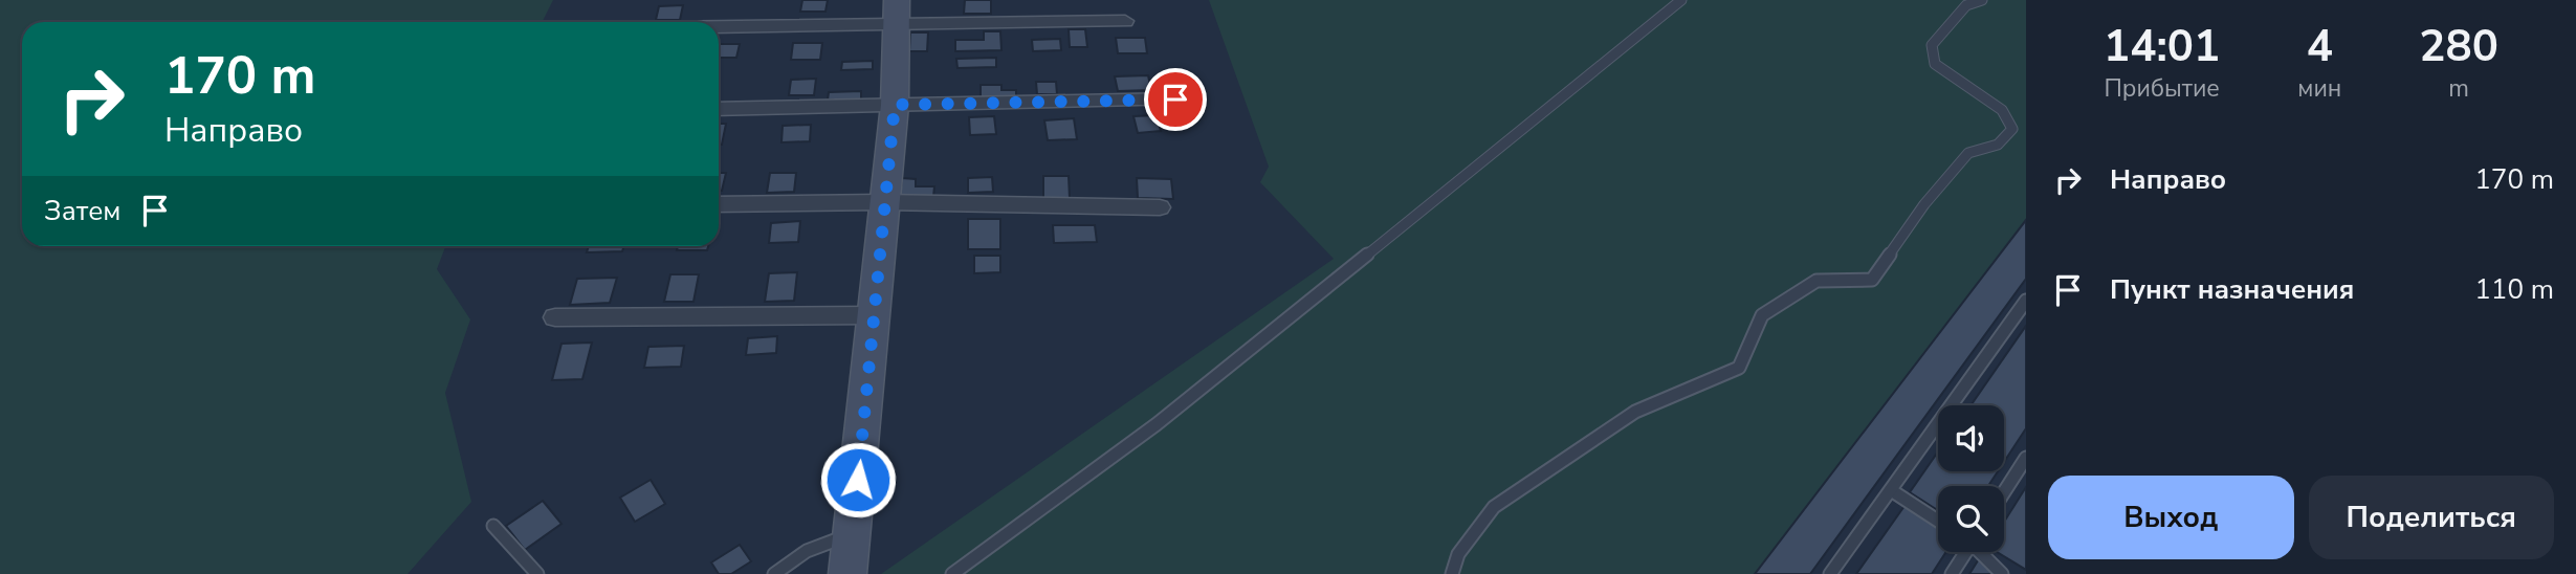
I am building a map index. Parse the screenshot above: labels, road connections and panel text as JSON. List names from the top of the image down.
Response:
{
  "page": {
    "eta": [
      "14:01",
      "Прибытие",
      "4",
      "мин",
      "280",
      "m"
    ],
    "turn": ["170 m", "Направо"],
    "list": [
      {
        "name": "Направо",
        "value": "170 m"
      },
      {
        "name": "Пункт назначения",
        "value": "110 m"
      }
    ],
    "then": "Затем",
    "buttons": ["Выход", "Поделиться"]
  }
}
